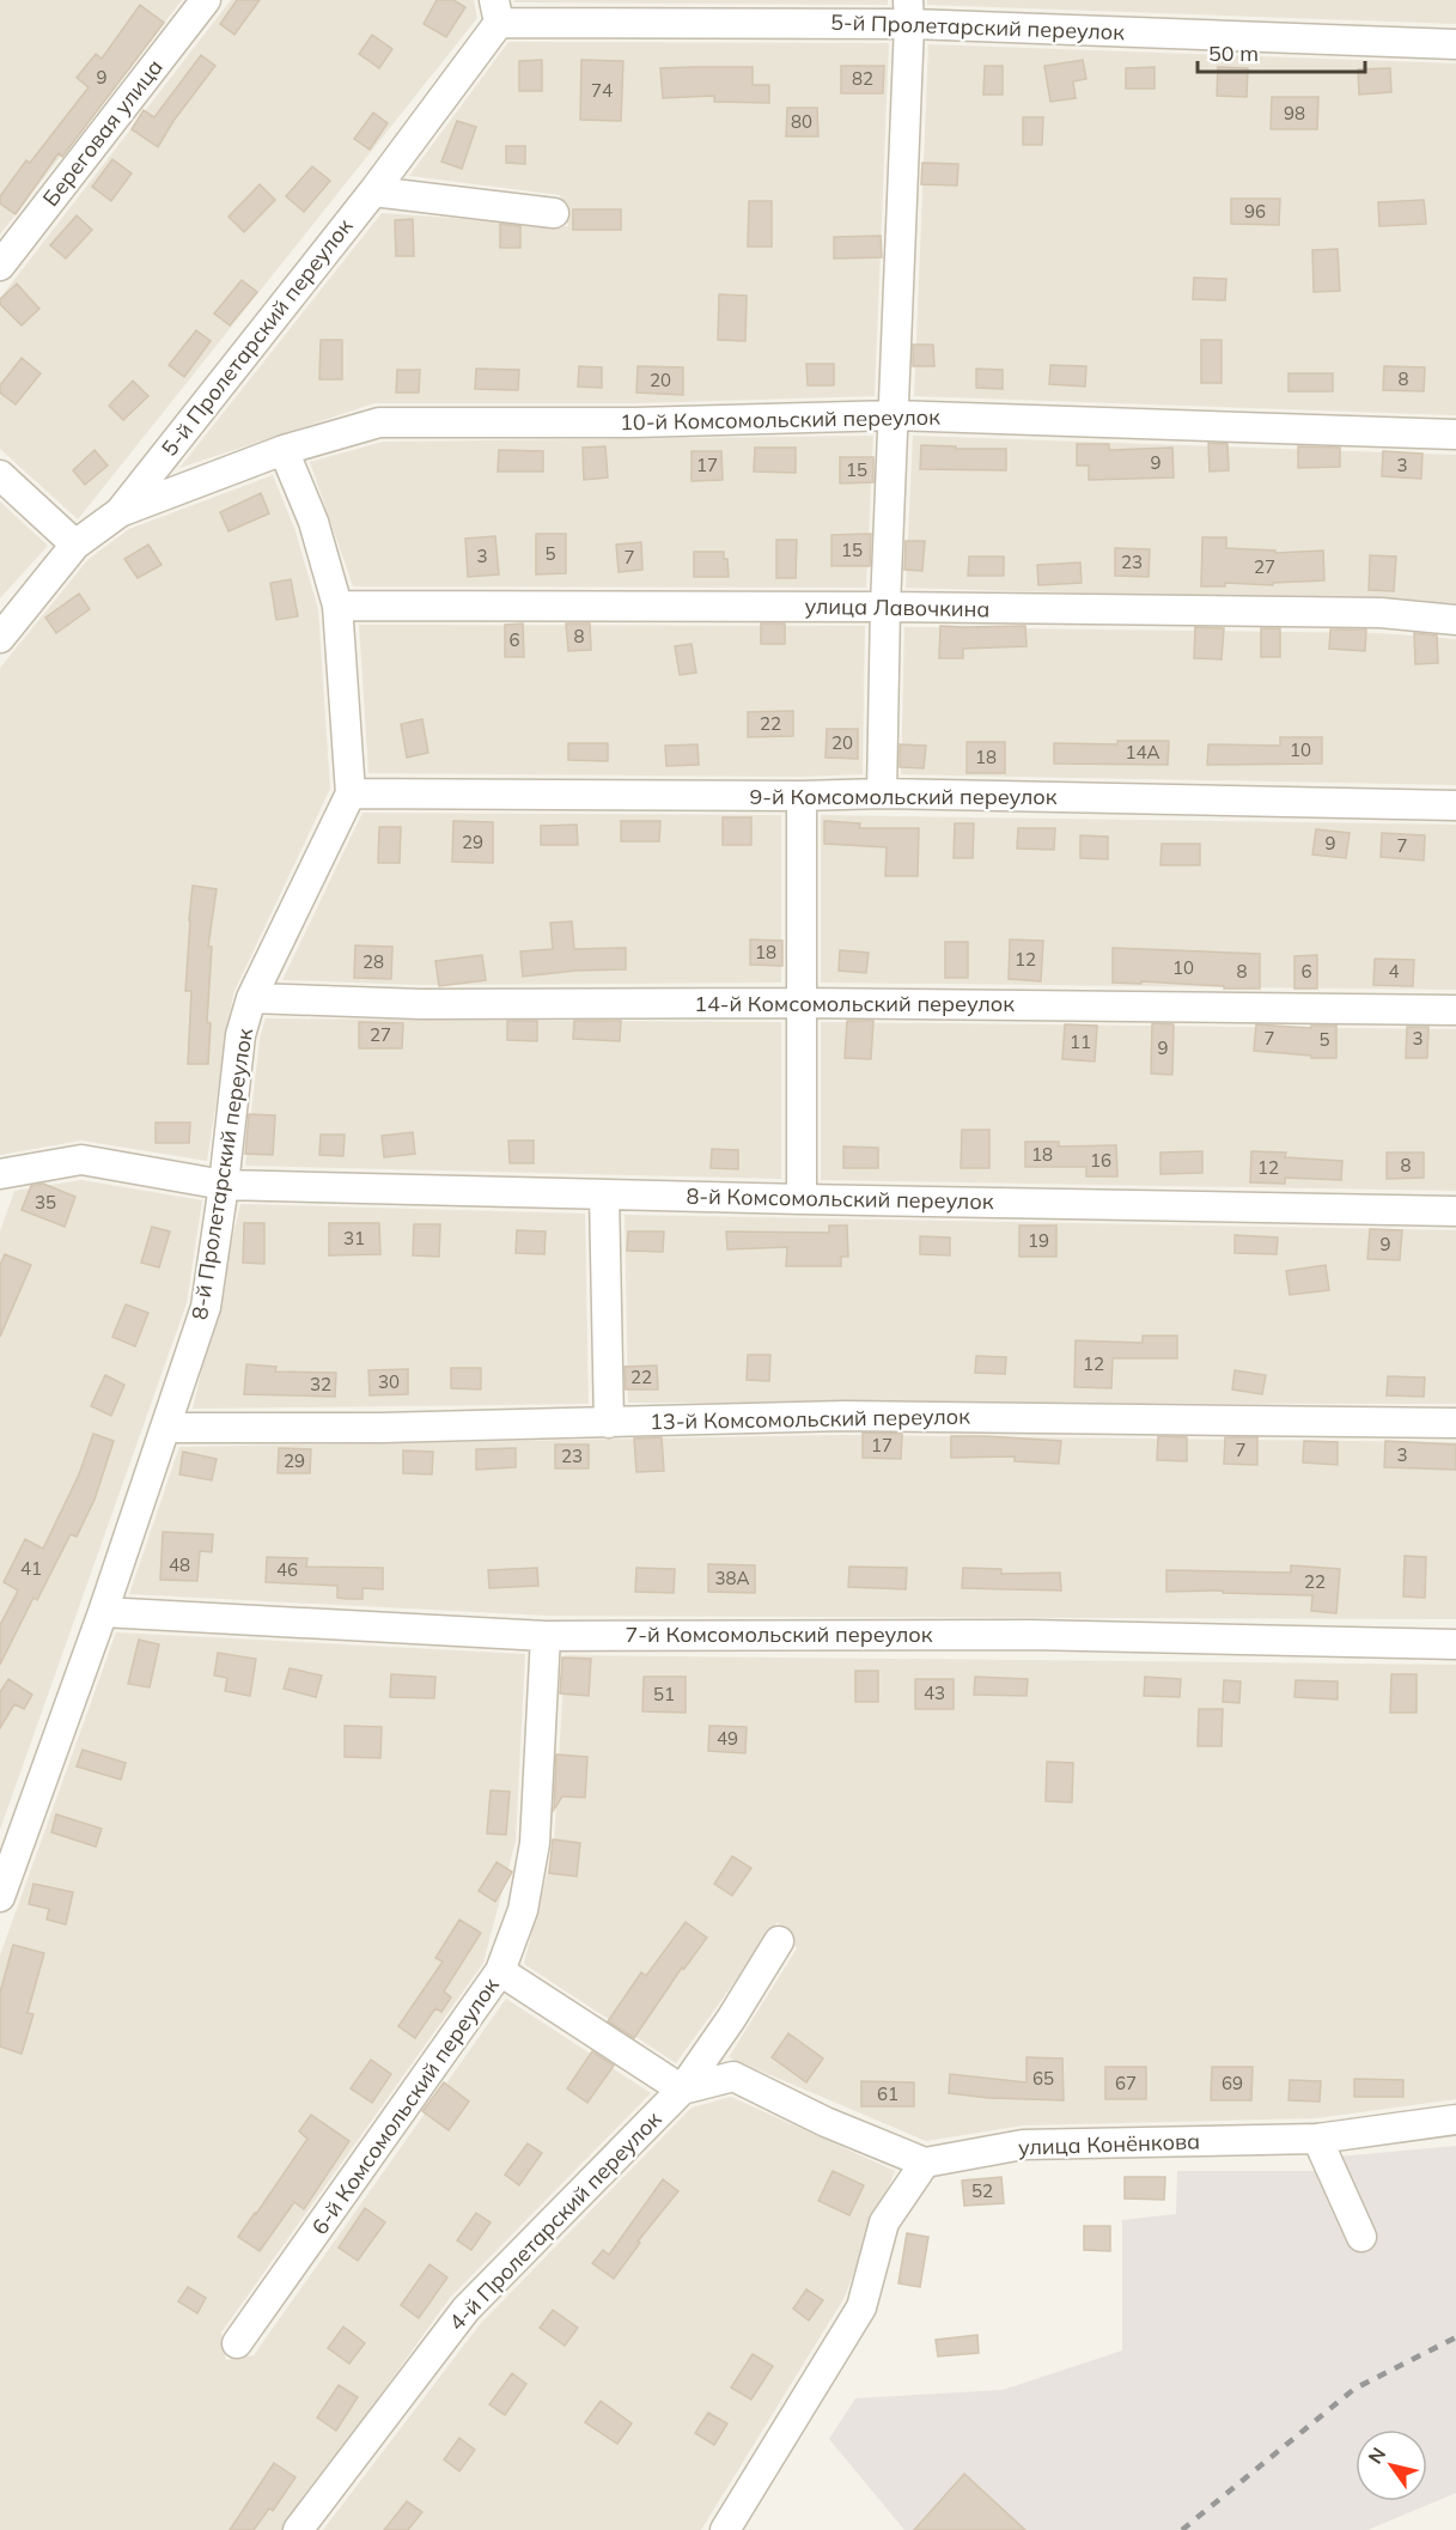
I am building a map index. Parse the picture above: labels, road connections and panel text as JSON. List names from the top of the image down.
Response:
{
  "streets": {
    "street": [
      "5-й Пролетарский переулок",
      "Береговая улица",
      "10-й Комсомольский переулок",
      "улица Лавочкина",
      "9-й Комсомольский переулок",
      "14-й Комсомольский переулок",
      "8-й Пролетарский переулок",
      "8-й Комсомольский переулок",
      "13-й Комсомольский переулок",
      "7-й Комсомольский переулок",
      "6-й Комсомольский переулок",
      "улица Конёнкова",
      "4-й Пролетарский переулок"
    ]
  },
  "crossings": [
    ["5-й Пролетарский переулок", "10-й Комсомольский переулок"],
    ["10-й Комсомольский переулок", "8-й Пролетарский переулок"],
    ["улица Лавочкина", "8-й Пролетарский переулок"],
    ["9-й Комсомольский переулок", "8-й Пролетарский переулок"],
    ["14-й Комсомольский переулок", "8-й Пролетарский переулок"],
    ["8-й Пролетарский переулок", "8-й Комсомольский переулок"],
    ["8-й Пролетарский переулок", "13-й Комсомольский переулок"],
    ["8-й Пролетарский переулок", "7-й Комсомольский переулок"],
    ["7-й Комсомольский переулок", "6-й Комсомольский переулок"]
  ],
  "house_numbers": [
    "9",
    "82",
    "74",
    "98",
    "80",
    "96",
    "8",
    "20",
    "9",
    "17",
    "3",
    "15",
    "15",
    "5",
    "3",
    "7",
    "23",
    "27",
    "8",
    "6",
    "22",
    "20",
    "10",
    "14А",
    "18",
    "29",
    "9",
    "7",
    "18",
    "12",
    "28",
    "10",
    "8",
    "6",
    "4",
    "27",
    "7",
    "3",
    "5",
    "11",
    "9",
    "18",
    "16",
    "8",
    "12",
    "35",
    "31",
    "19",
    "9",
    "12",
    "22",
    "30",
    "32",
    "17",
    "7",
    "3",
    "23",
    "29",
    "48",
    "41",
    "46",
    "38А",
    "22",
    "43",
    "51",
    "49",
    "65",
    "67",
    "69",
    "61",
    "52"
  ],
  "scale_bar": "50 m",
  "north": "top left"
}
